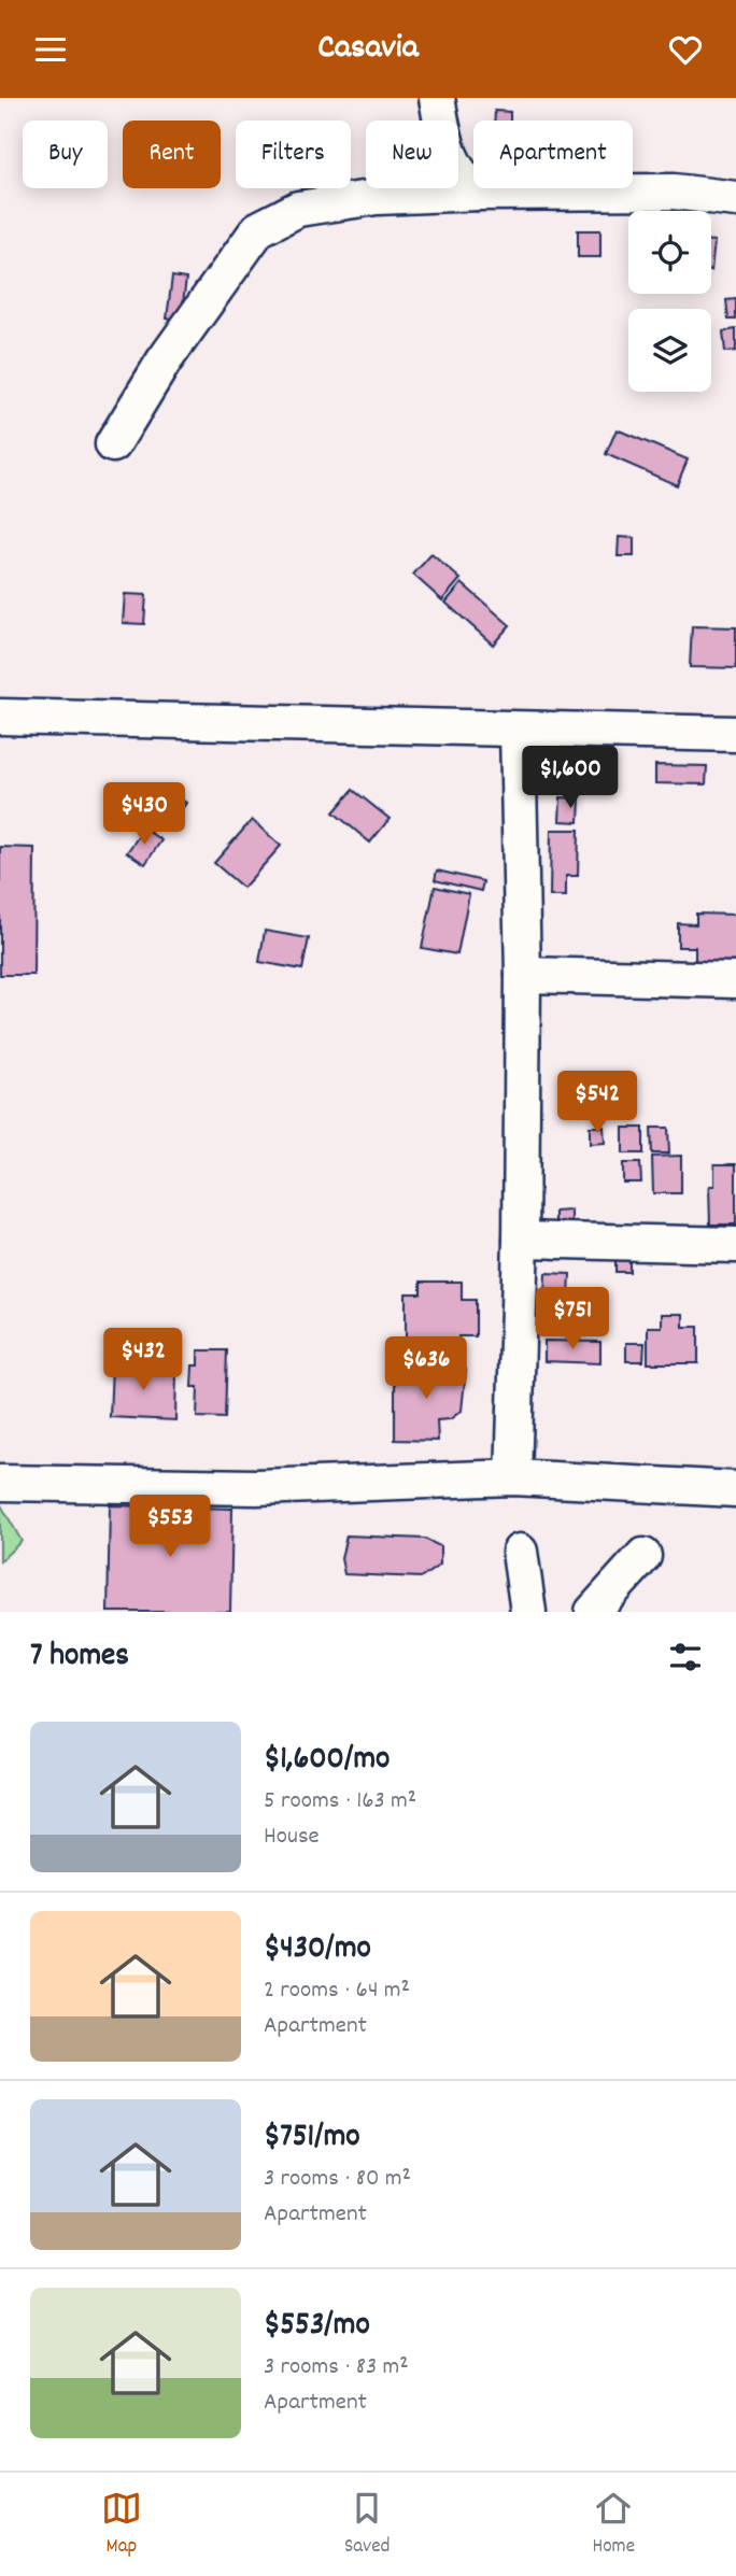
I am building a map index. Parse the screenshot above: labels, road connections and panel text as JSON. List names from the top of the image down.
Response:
{
  "page": {
    "header": "Casavia",
    "chip": [
      "Buy",
      "Rent",
      "Filters",
      "New",
      "Apartment"
    ],
    "price": [
      "$1,600",
      "$430",
      "$542",
      "$751",
      "$432",
      "$636",
      "$553"
    ],
    "heading": "7 homes",
    "list": [
      {
        "name": "$1,600/mo",
        "note": "5 rooms · 163 m² · House"
      },
      {
        "name": "$430/mo",
        "note": "2 rooms · 64 m² · Apartment"
      },
      {
        "name": "$751/mo",
        "note": "3 rooms · 80 m² · Apartment"
      },
      {
        "name": "$553/mo",
        "note": "3 rooms · 83 m² · Apartment"
      }
    ],
    "tabs": ["Map", "Saved", "Home"]
  }
}
